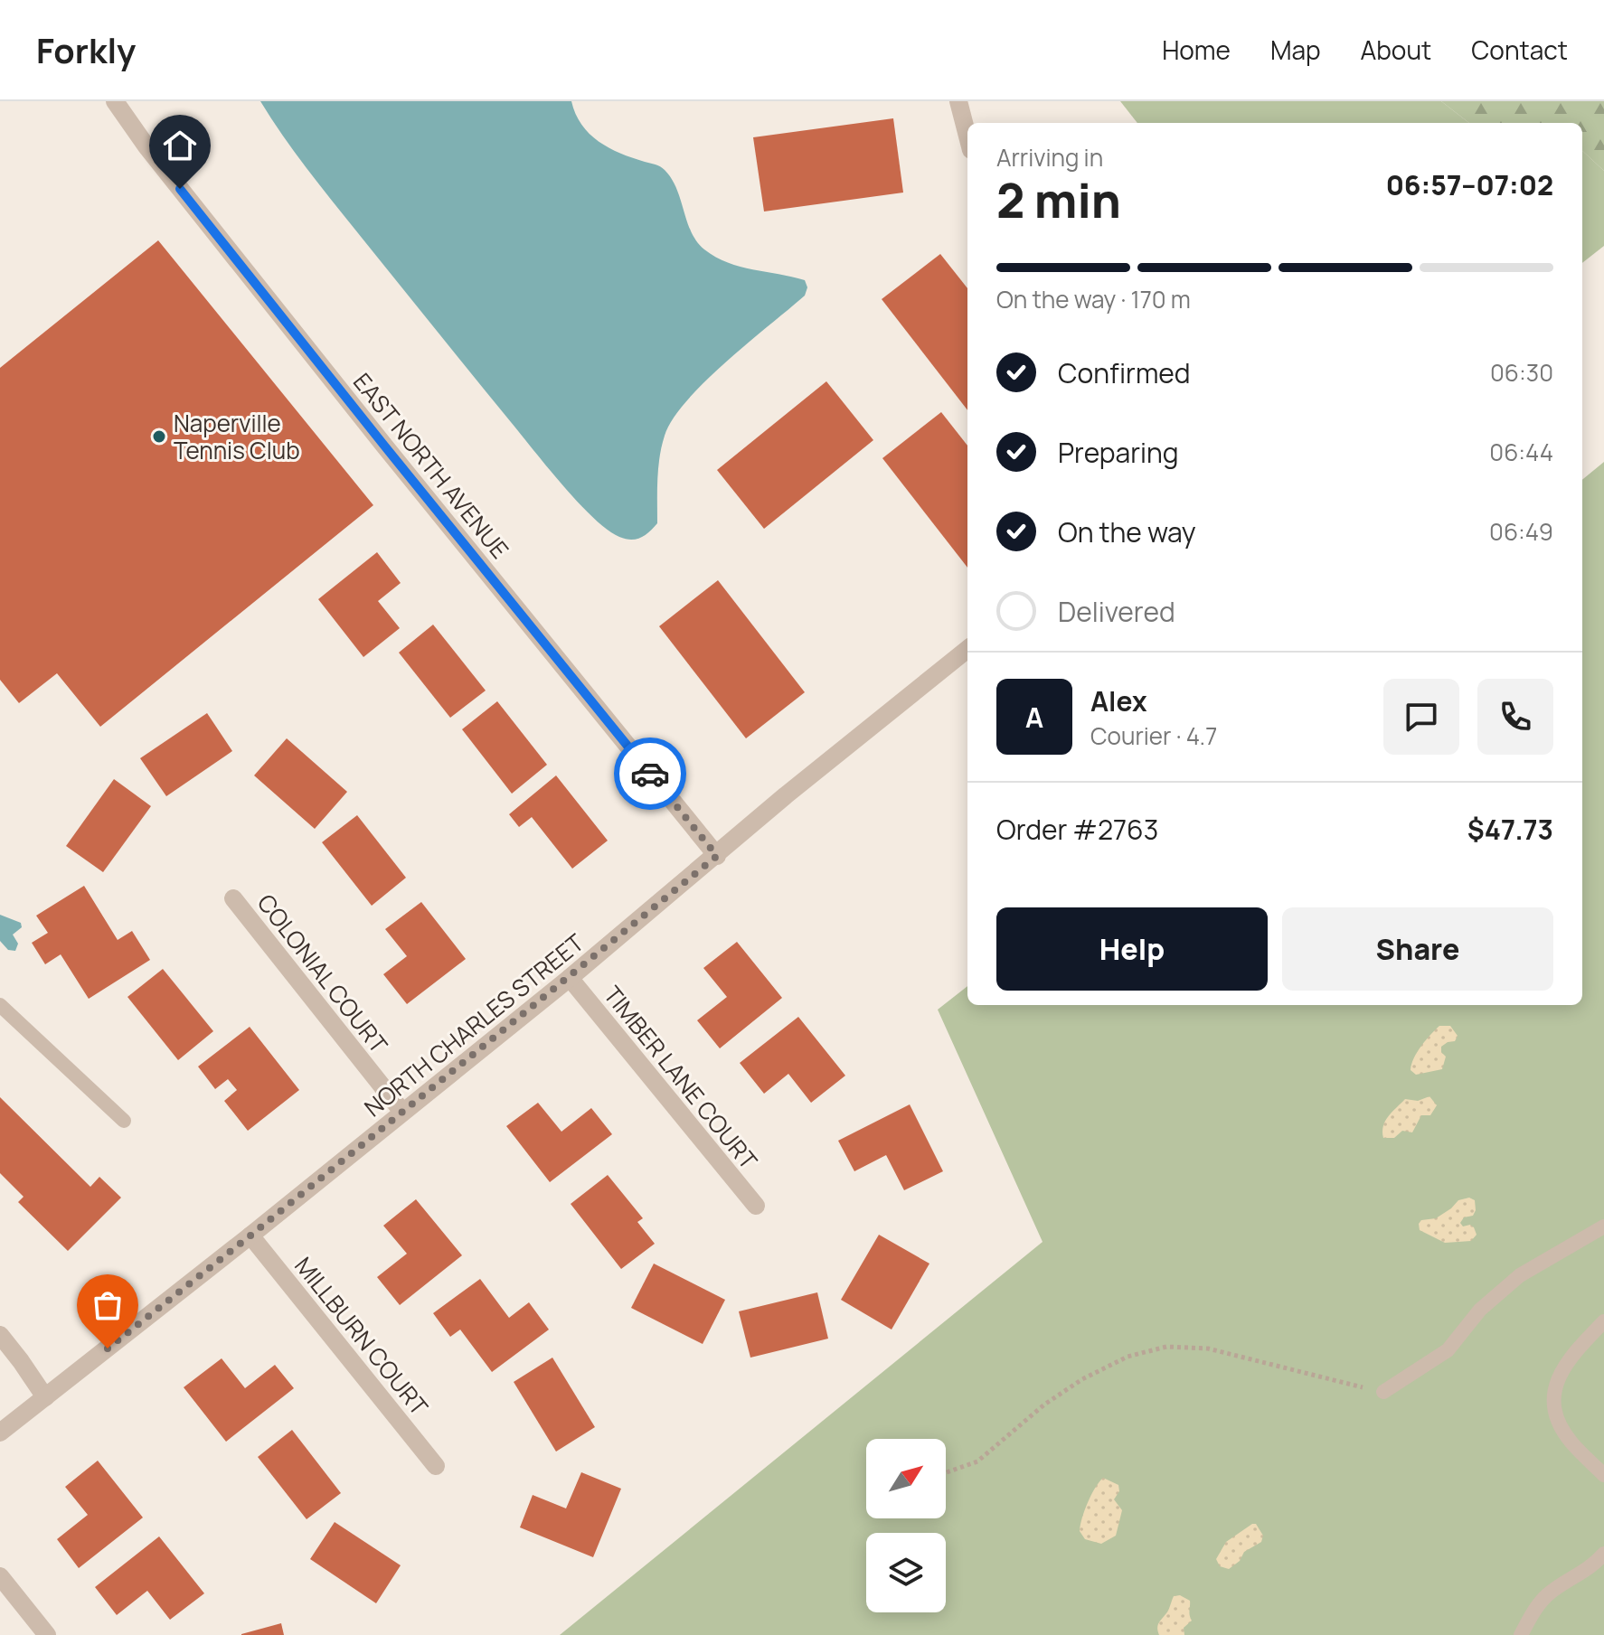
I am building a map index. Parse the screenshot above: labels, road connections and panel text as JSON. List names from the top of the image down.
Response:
{
  "streets": {
    "street": [
      "EAST NORTH AVENUE",
      "COLONIAL COURT",
      "NORTH CHARLES STREET",
      "TIMBER LANE COURT",
      "MILLBURN COURT"
    ]
  },
  "crossings": [
    ["EAST NORTH AVENUE", "NORTH CHARLES STREET"],
    ["COLONIAL COURT", "NORTH CHARLES STREET"],
    ["NORTH CHARLES STREET", "TIMBER LANE COURT"],
    ["NORTH CHARLES STREET", "MILLBURN COURT"]
  ],
  "places": ["Naperville Tennis Club"],
  "north": "top right",
  "page": {
    "header": "Forkly",
    "nav": [
      "Home",
      "Map",
      "About",
      "Contact"
    ],
    "heading": ["2 min", "Arriving in", "06:57–07:02"],
    "panel": [
      "Alex",
      "Courier · 4.7",
      "Order #2763",
      "$47.73"
    ],
    "bar": "On the way · 170 m",
    "list": [
      ["Confirmed", "06:30"],
      ["Preparing", "06:44"],
      ["On the way", "06:49"],
      "Delivered"
    ],
    "round": "A",
    "buttons": ["Help", "Share"]
  }
}
